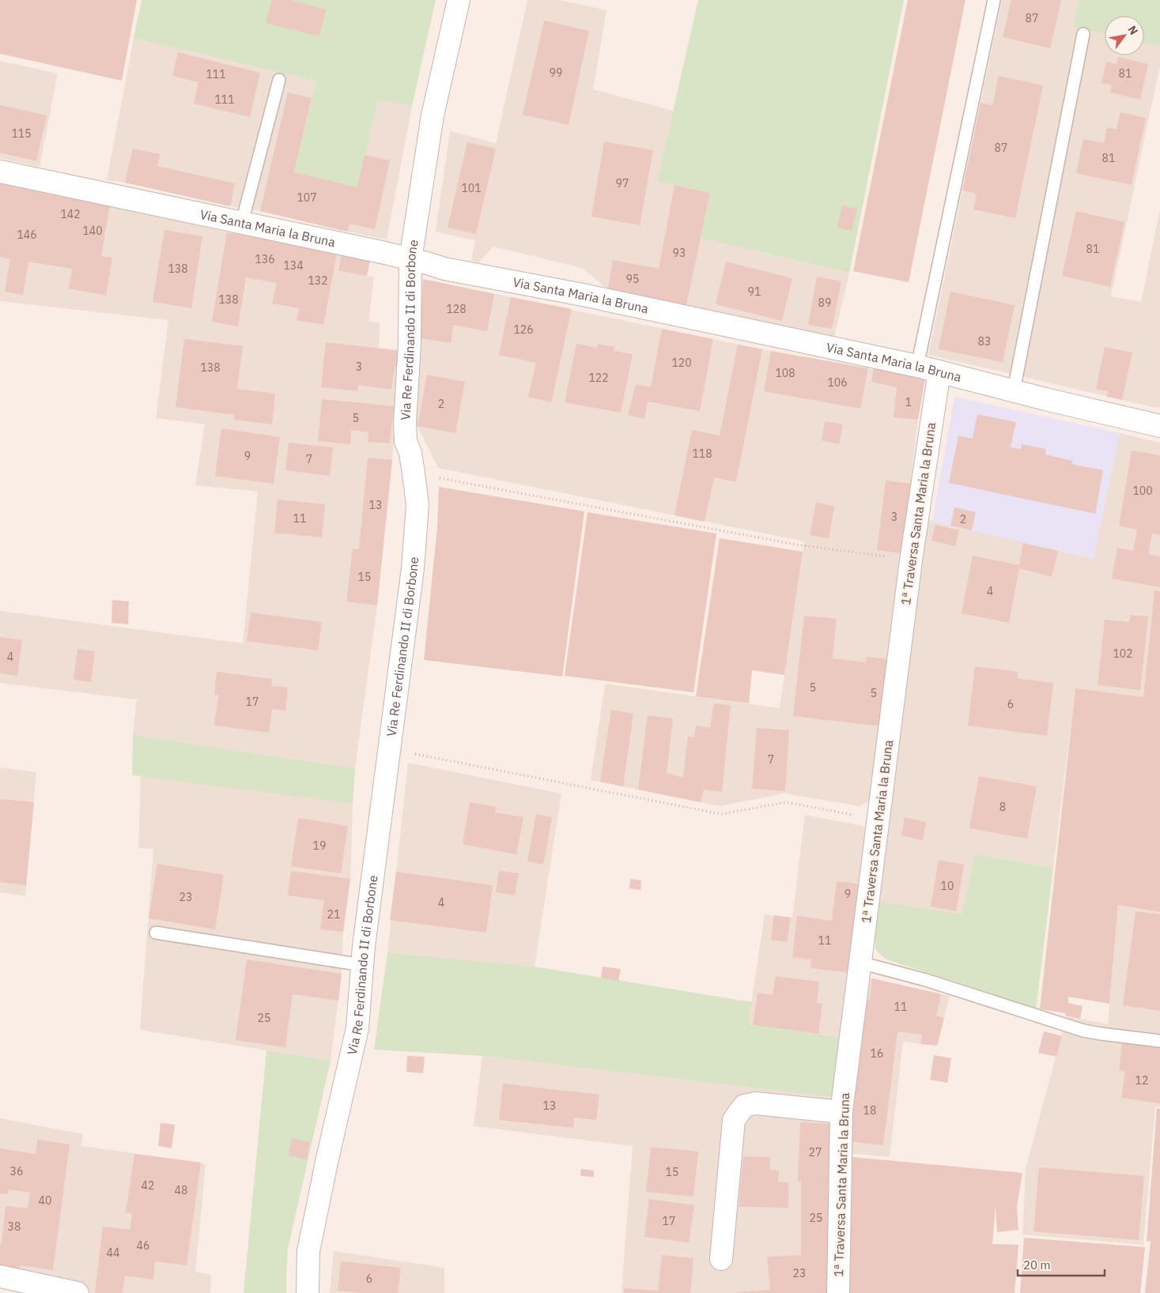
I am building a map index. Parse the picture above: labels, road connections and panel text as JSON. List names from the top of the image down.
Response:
{
  "streets": {
    "street": ["Via Santa Maria la Bruna", "Via Re Ferdinando II di Borbone", "1ª Traversa Santa Maria la Bruna"]
  },
  "crossings": [
    ["Via Santa Maria la Bruna", "Via Re Ferdinando II di Borbone"],
    ["Via Santa Maria la Bruna", "1ª Traversa Santa Maria la Bruna"]
  ],
  "house_numbers": [
    "87",
    "99",
    "81",
    "111",
    "111",
    "115",
    "87",
    "81",
    "97",
    "101",
    "107",
    "142",
    "140",
    "146",
    "81",
    "93",
    "136",
    "134",
    "138",
    "95",
    "132",
    "91",
    "138",
    "89",
    "128",
    "126",
    "83",
    "120",
    "3",
    "138",
    "108",
    "122",
    "106",
    "1",
    "2",
    "5",
    "118",
    "9",
    "7",
    "100",
    "13",
    "3",
    "11",
    "2",
    "15",
    "4",
    "102",
    "4",
    "5",
    "5",
    "17",
    "6",
    "7",
    "8",
    "19",
    "10",
    "9",
    "23",
    "4",
    "21",
    "11",
    "11",
    "25",
    "16",
    "12",
    "13",
    "18",
    "27",
    "36",
    "15",
    "42",
    "48",
    "40",
    "25",
    "17",
    "38",
    "46",
    "44",
    "23",
    "6"
  ],
  "scale_bar": "20 m",
  "north": "top right"
}
